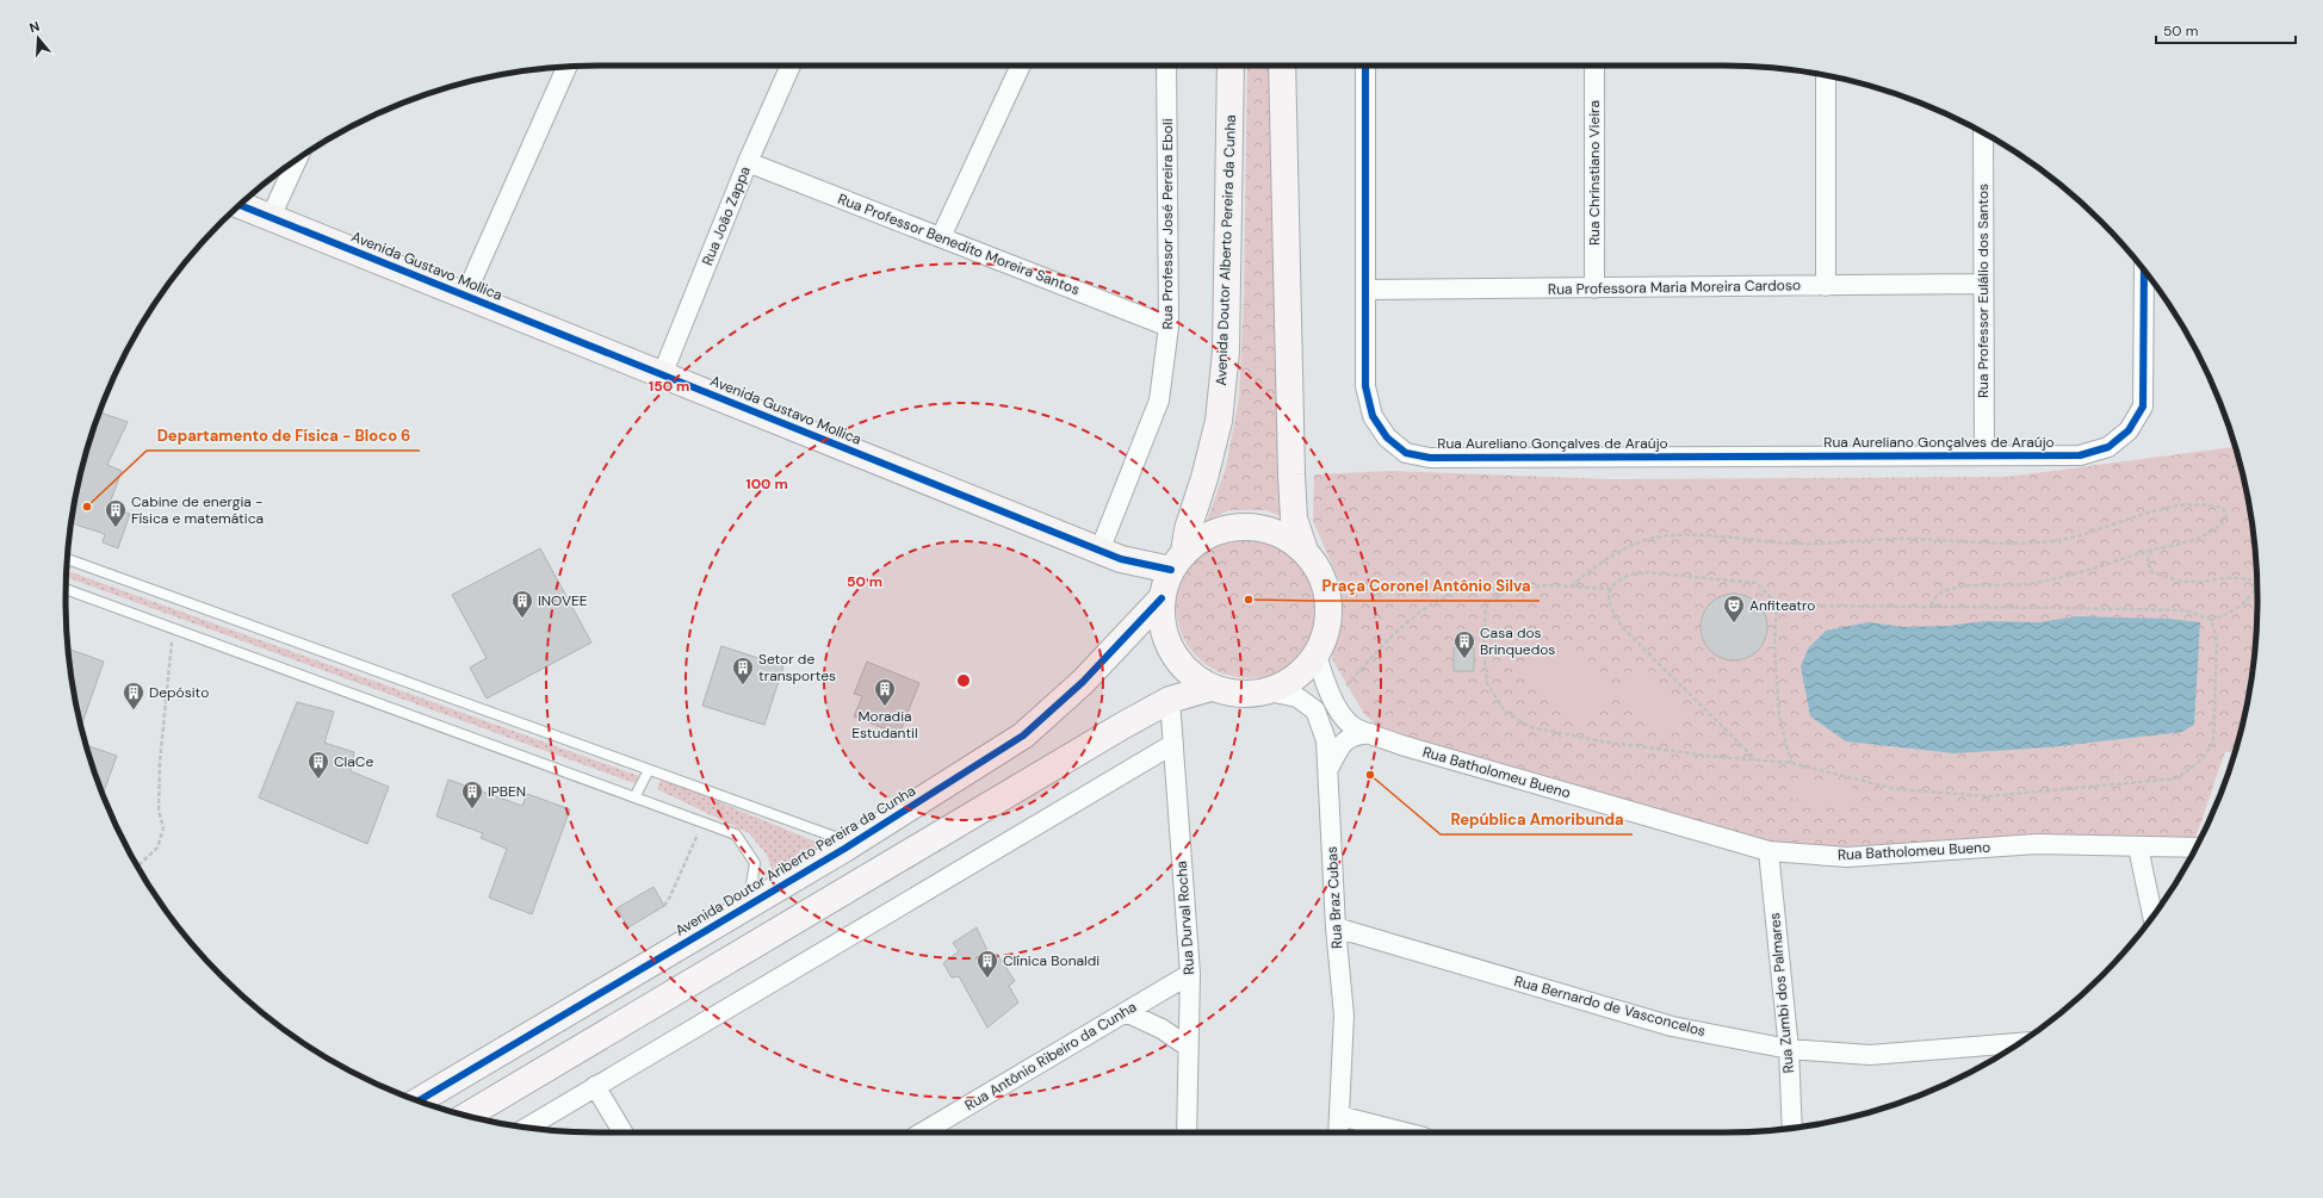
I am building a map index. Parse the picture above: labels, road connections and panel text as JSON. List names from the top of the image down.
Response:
{
  "streets": {
    "main road": ["Avenida Doutor Alberto Pereira da Cunha", "Avenida Gustavo Mollica", "Avenida Doutor Ariberto Pereira da Cunha"],
    "street": [
      "Rua Chrinstiano Vieira",
      "Rua João Zappa",
      "Rua Professor José Pereira Eboli",
      "Rua Professor Benedito Moreira Santos",
      "Rua Professora Maria Moreira Cardoso",
      "Rua Professor Eulálio dos Santos",
      "Rua Aureliano Gonçalves de Araújo",
      "Rua Batholomeu Bueno",
      "Rua Braz Cubas",
      "Rua Durval Rocha",
      "Rua Zumbi dos Palmares",
      "Rua Bernardo de Vasconcelos",
      "Rua Antônio Ribeiro da Cunha"
    ]
  },
  "crossings": [
    ["Rua Chrinstiano Vieira", "Rua Professora Maria Moreira Cardoso"],
    ["Rua João Zappa", "Rua Professor Benedito Moreira Santos"],
    ["Rua João Zappa", "Avenida Gustavo Mollica"],
    ["Rua Professor José Pereira Eboli", "Rua Professor Benedito Moreira Santos"],
    ["Rua Professor José Pereira Eboli", "Avenida Gustavo Mollica"],
    ["Avenida Doutor Alberto Pereira da Cunha", "Avenida Gustavo Mollica"],
    ["Avenida Doutor Alberto Pereira da Cunha", "Rua Batholomeu Bueno"],
    ["Avenida Doutor Alberto Pereira da Cunha", "Avenida Doutor Ariberto Pereira da Cunha"],
    ["Avenida Doutor Alberto Pereira da Cunha", "Rua Braz Cubas"],
    ["Avenida Gustavo Mollica", "Rua Batholomeu Bueno"],
    ["Avenida Gustavo Mollica", "Avenida Doutor Ariberto Pereira da Cunha"],
    ["Avenida Gustavo Mollica", "Rua Braz Cubas"],
    ["Rua Professora Maria Moreira Cardoso", "Rua Professor Eulálio dos Santos"],
    ["Rua Professora Maria Moreira Cardoso", "Rua Aureliano Gonçalves de Araújo"],
    ["Rua Professor Eulálio dos Santos", "Rua Aureliano Gonçalves de Araújo"],
    ["Rua Batholomeu Bueno", "Avenida Doutor Ariberto Pereira da Cunha"],
    ["Rua Batholomeu Bueno", "Rua Braz Cubas"],
    ["Rua Batholomeu Bueno", "Rua Zumbi dos Palmares"],
    ["Avenida Doutor Ariberto Pereira da Cunha", "Rua Braz Cubas"],
    ["Rua Braz Cubas", "Rua Bernardo de Vasconcelos"],
    ["Rua Durval Rocha", "Rua Antônio Ribeiro da Cunha"],
    ["Rua Zumbi dos Palmares", "Rua Bernardo de Vasconcelos"]
  ],
  "places": {
    "other": ["Departamento de Física - Bloco 6", "Praça Coronel Antônio Silva", "República Amoribunda"],
    "building": [
      "Cabine de energia - Física e matemática",
      "INOVEE",
      "Casa dos Brinquedos",
      "Setor de transportes",
      "Moradia Estudantil",
      "Depósito",
      "ClaCe",
      "IPBEN",
      "Clínica Bonaldi"
    ],
    "theatre": ["Anfiteatro"]
  },
  "scale_bar": "50 m",
  "north": "top",
  "rings": ["150 m", "100 m", "50 m"]
}
